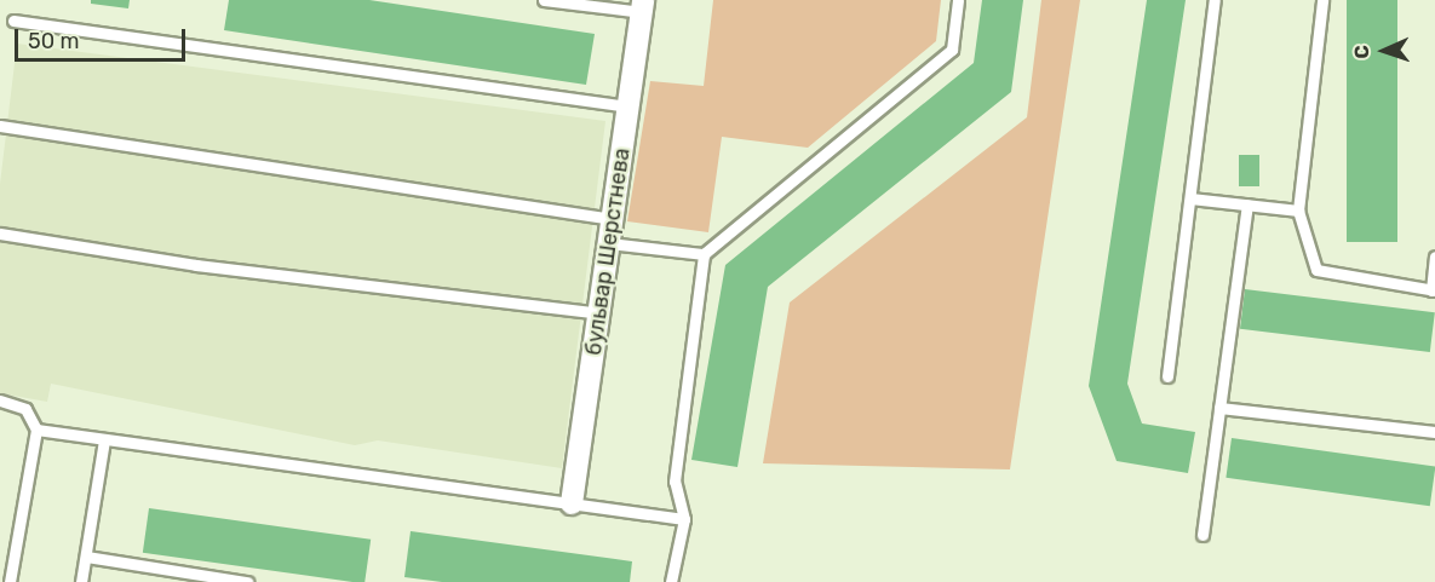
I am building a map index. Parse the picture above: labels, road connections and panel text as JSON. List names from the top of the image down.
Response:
{
  "streets": {
    "street": ["бульвар Шерстнева"]
  },
  "scale_bar": "50 m",
  "north": "left"
}
